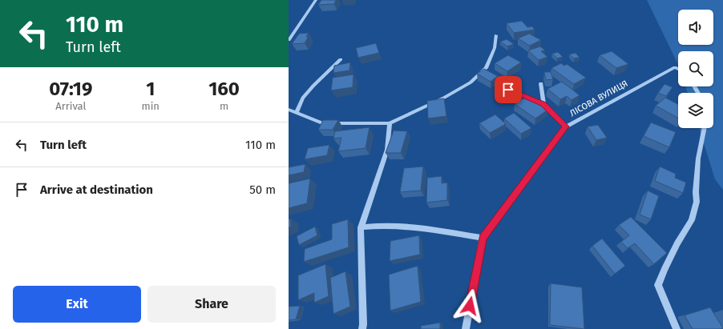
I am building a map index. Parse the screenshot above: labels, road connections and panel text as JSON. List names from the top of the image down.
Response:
{
  "streets": {
    "street": ["ЛІСОВА ВУЛИЦЯ"]
  },
  "page": {
    "turn": ["110 m", "Turn left"],
    "eta": [
      "07:19",
      "Arrival",
      "1",
      "min",
      "160",
      "m"
    ],
    "list": [
      {
        "name": "Turn left",
        "value": "110 m"
      },
      {
        "name": "Arrive at destination",
        "value": "50 m"
      }
    ],
    "buttons": ["Exit", "Share"]
  }
}
